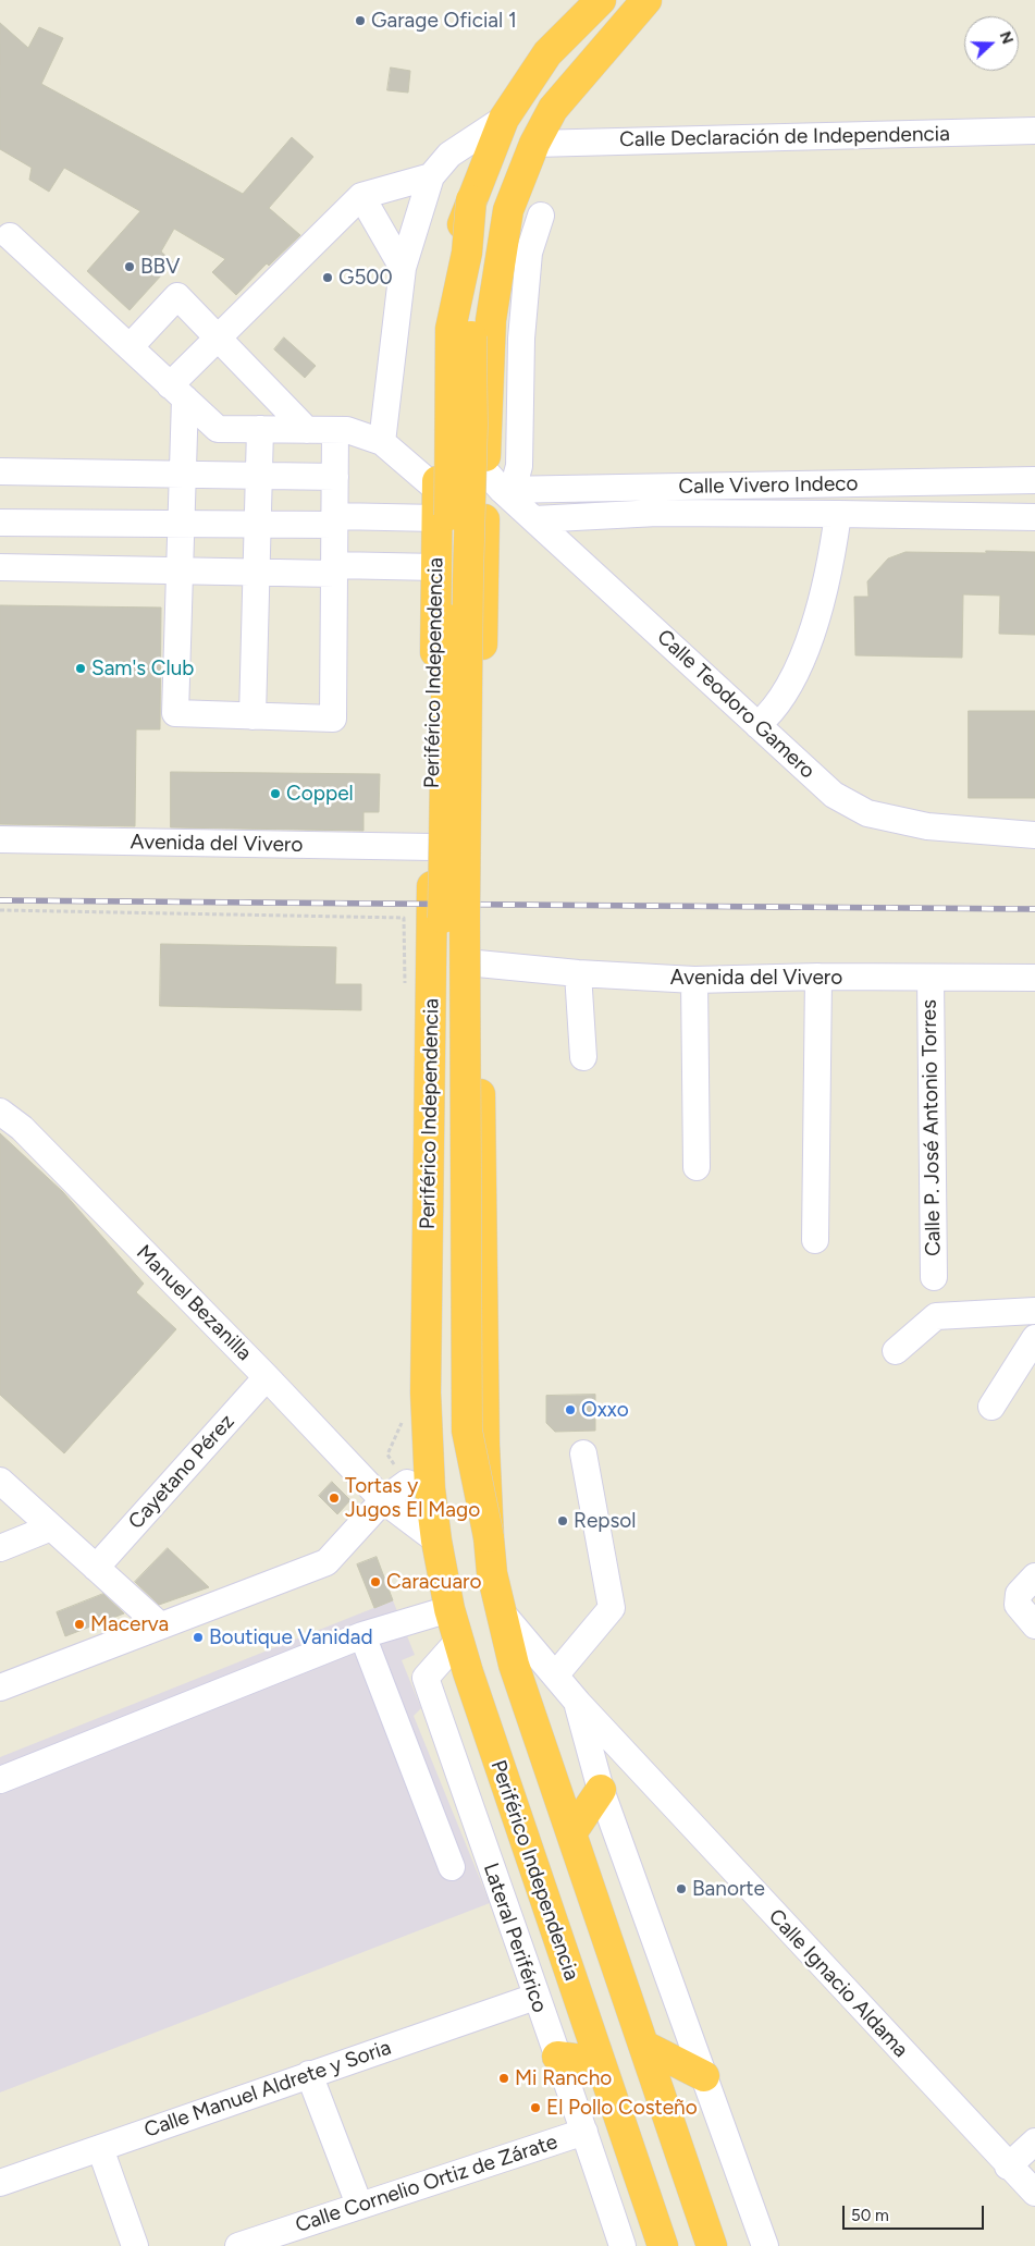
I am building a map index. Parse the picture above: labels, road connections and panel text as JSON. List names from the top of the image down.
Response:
{
  "streets": {
    "highway": ["Periférico Independencia"],
    "street": [
      "Calle Declaración de Independencia",
      "Calle Vivero Indeco",
      "Calle Teodoro Gamero",
      "Avenida del Vivero",
      "Calle P. José Antonio Torres",
      "Manuel Bezanilla",
      "Cayetano Pérez",
      "Lateral Periférico",
      "Calle Ignacio Aldama",
      "Calle Manuel Aldrete y Soria",
      "Calle Cornelio Ortiz de Zárate"
    ]
  },
  "crossings": [
    ["Calle Declaración de Independencia", "Periférico Independencia"],
    ["Calle Vivero Indeco", "Periférico Independencia"],
    ["Calle Vivero Indeco", "Calle Teodoro Gamero"],
    ["Periférico Independencia", "Calle Teodoro Gamero"],
    ["Periférico Independencia", "Avenida del Vivero"],
    ["Periférico Independencia", "Manuel Bezanilla"],
    ["Periférico Independencia", "Lateral Periférico"],
    ["Avenida del Vivero", "Calle P. José Antonio Torres"],
    ["Manuel Bezanilla", "Cayetano Pérez"],
    ["Lateral Periférico", "Calle Manuel Aldrete y Soria"],
    ["Lateral Periférico", "Calle Cornelio Ortiz de Zárate"]
  ],
  "places": [
    "Garage Oficial 1",
    "BBV",
    "G500",
    "Sam's Club",
    "Coppel",
    "Oxxo",
    "Tortas y Jugos El Mago",
    "Repsol",
    "Caracuaro",
    "Macerva",
    "Boutique Vanidad",
    "Banorte",
    "Mi Rancho",
    "El Pollo Costeño"
  ],
  "scale_bar": "50 m",
  "north": "right"
}
